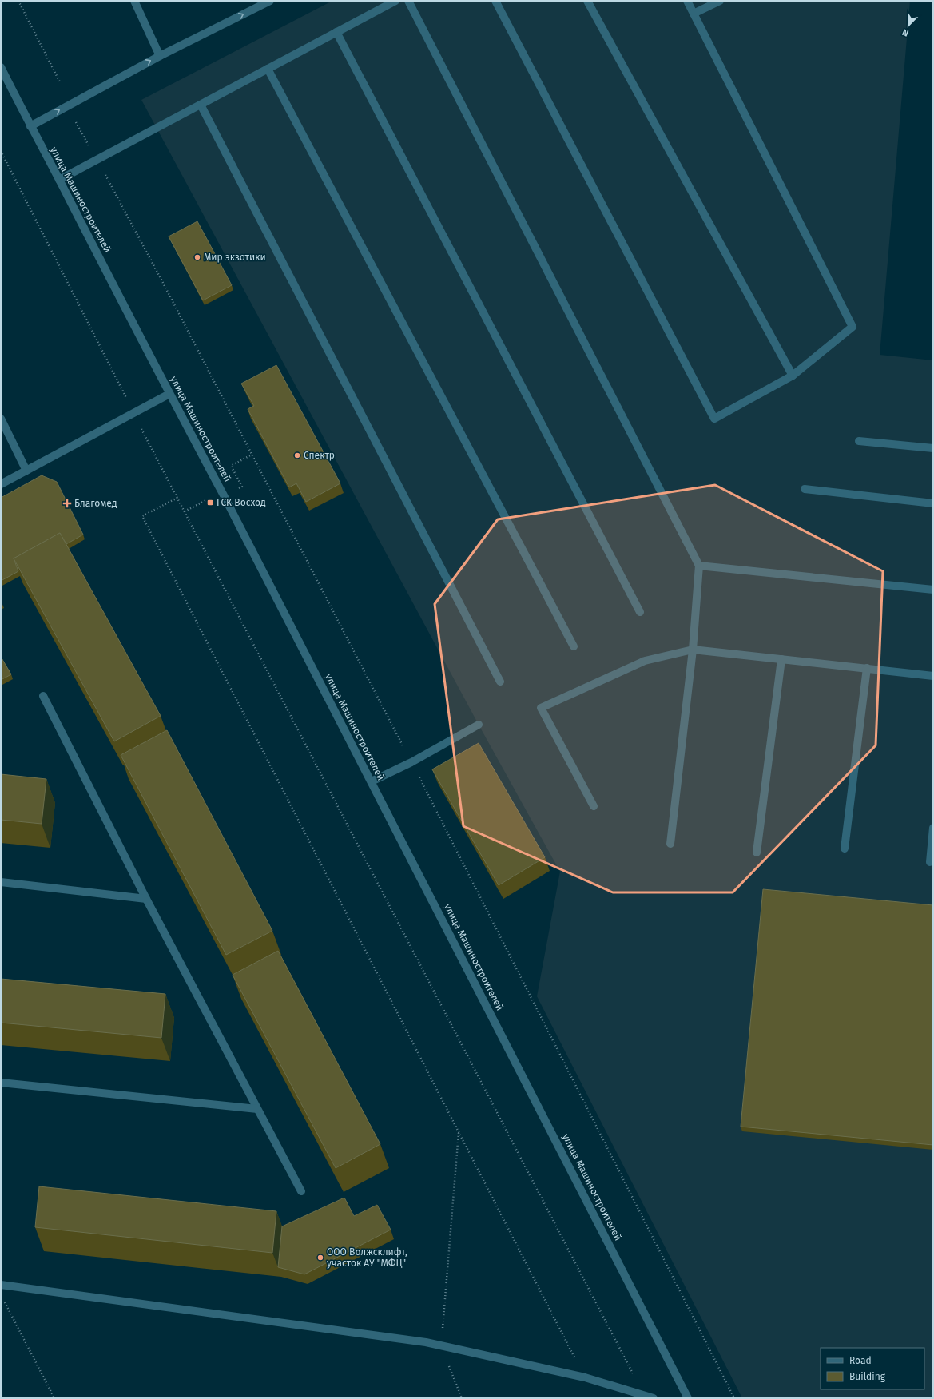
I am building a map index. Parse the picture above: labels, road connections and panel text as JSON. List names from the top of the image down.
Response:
{
  "streets": {
    "street": ["улица Машиностроителей"]
  },
  "places": {
    "other": ["Мир экзотики", "Спектр", "ООО Волжсклифт, участок АУ \"МФЦ\""],
    "transit": ["ГСК Восход"],
    "health": ["Благомед"]
  },
  "legend": ["Road", "Building"],
  "north": "bottom left"
}
